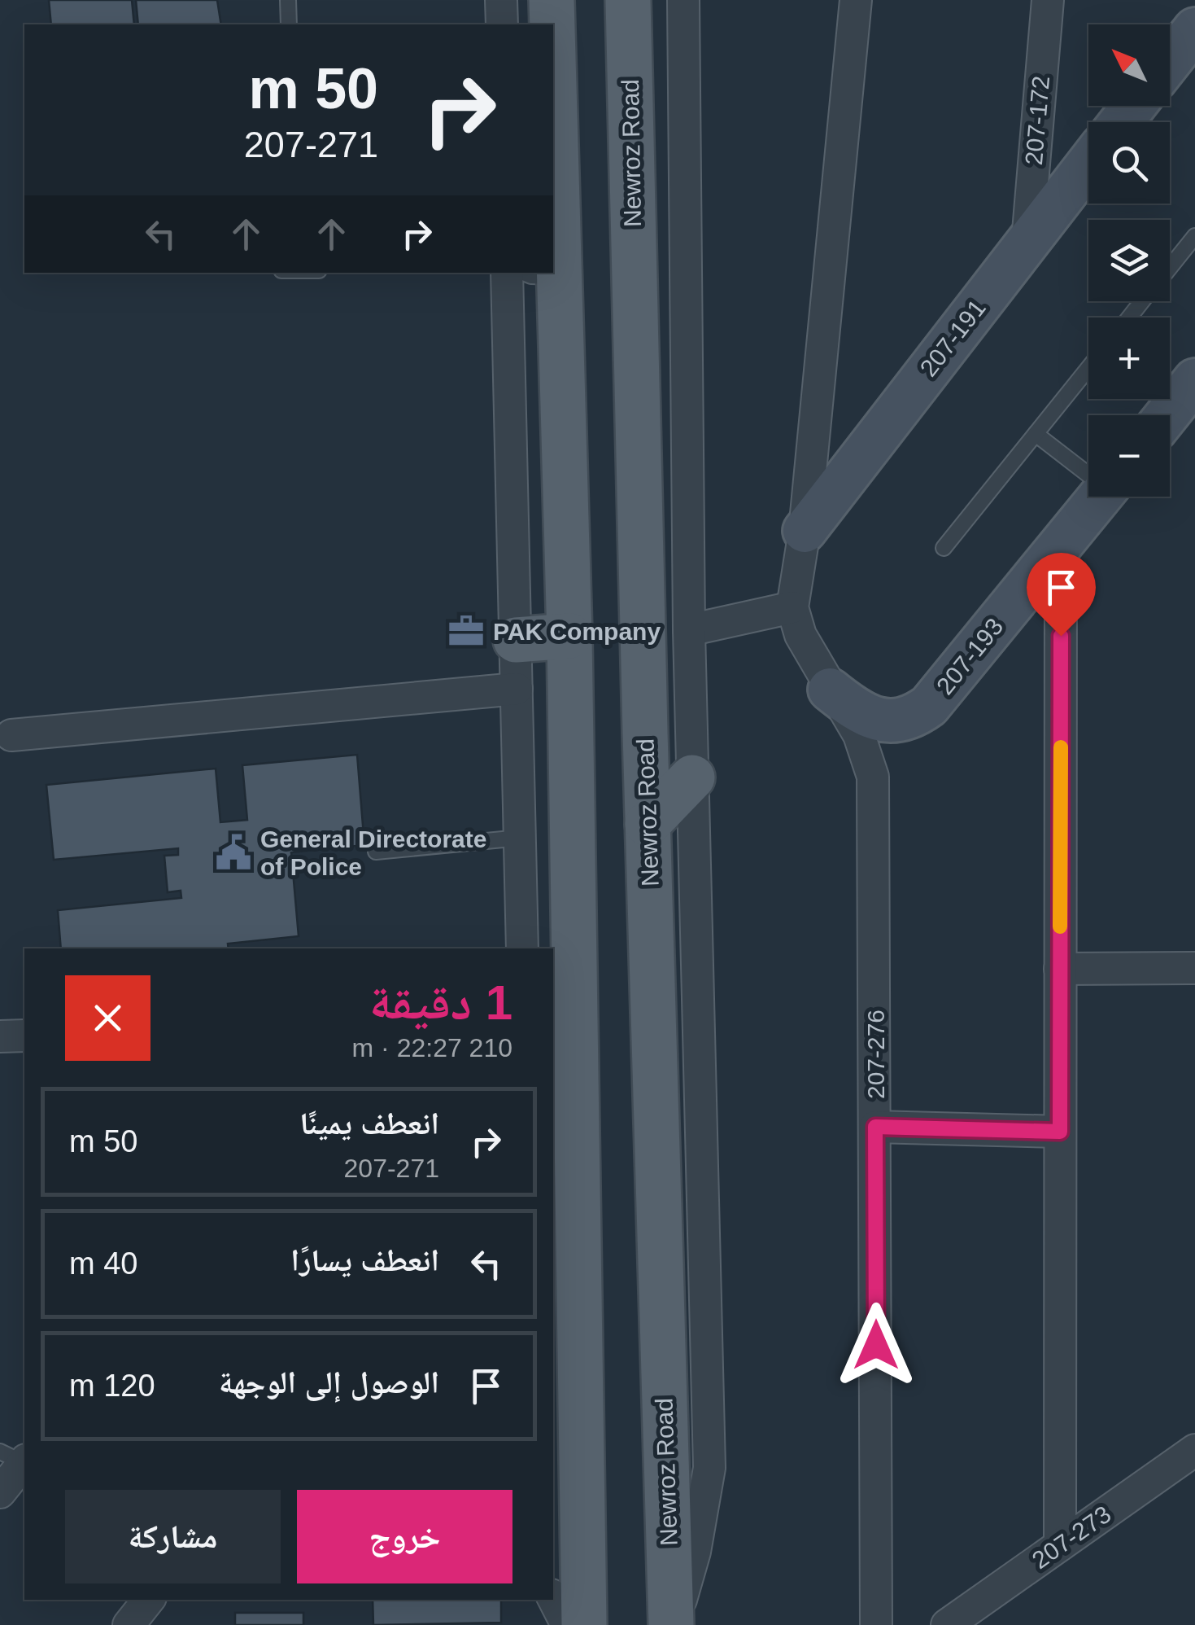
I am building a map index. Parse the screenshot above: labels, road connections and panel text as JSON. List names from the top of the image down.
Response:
{
  "streets": {
    "main road": ["Newroz Road"],
    "street": [
      "207-172",
      "207-191",
      "207-193",
      "207-276",
      "207-273"
    ]
  },
  "crossings": [
    ["207-172", "207-191"],
    ["207-193", "207-276"]
  ],
  "places": {
    "office": ["PAK Company"],
    "public building": ["General Directorate of Police"]
  },
  "north": "top left",
  "page": {
    "map_buttons": ["+", "−"],
    "turn": ["50 m", "207-271"],
    "heading": ["1 دقيقة", "210 m · 22:27"],
    "list": [
      {
        "name": "انعطف يمينًا",
        "note": "207-271",
        "value": "50 m"
      },
      {
        "name": "انعطف يسارًا",
        "value": "40 m"
      },
      {
        "name": "الوصول إلى الوجهة",
        "value": "120 m"
      }
    ],
    "buttons": ["خروج", "مشاركة"]
  }
}
